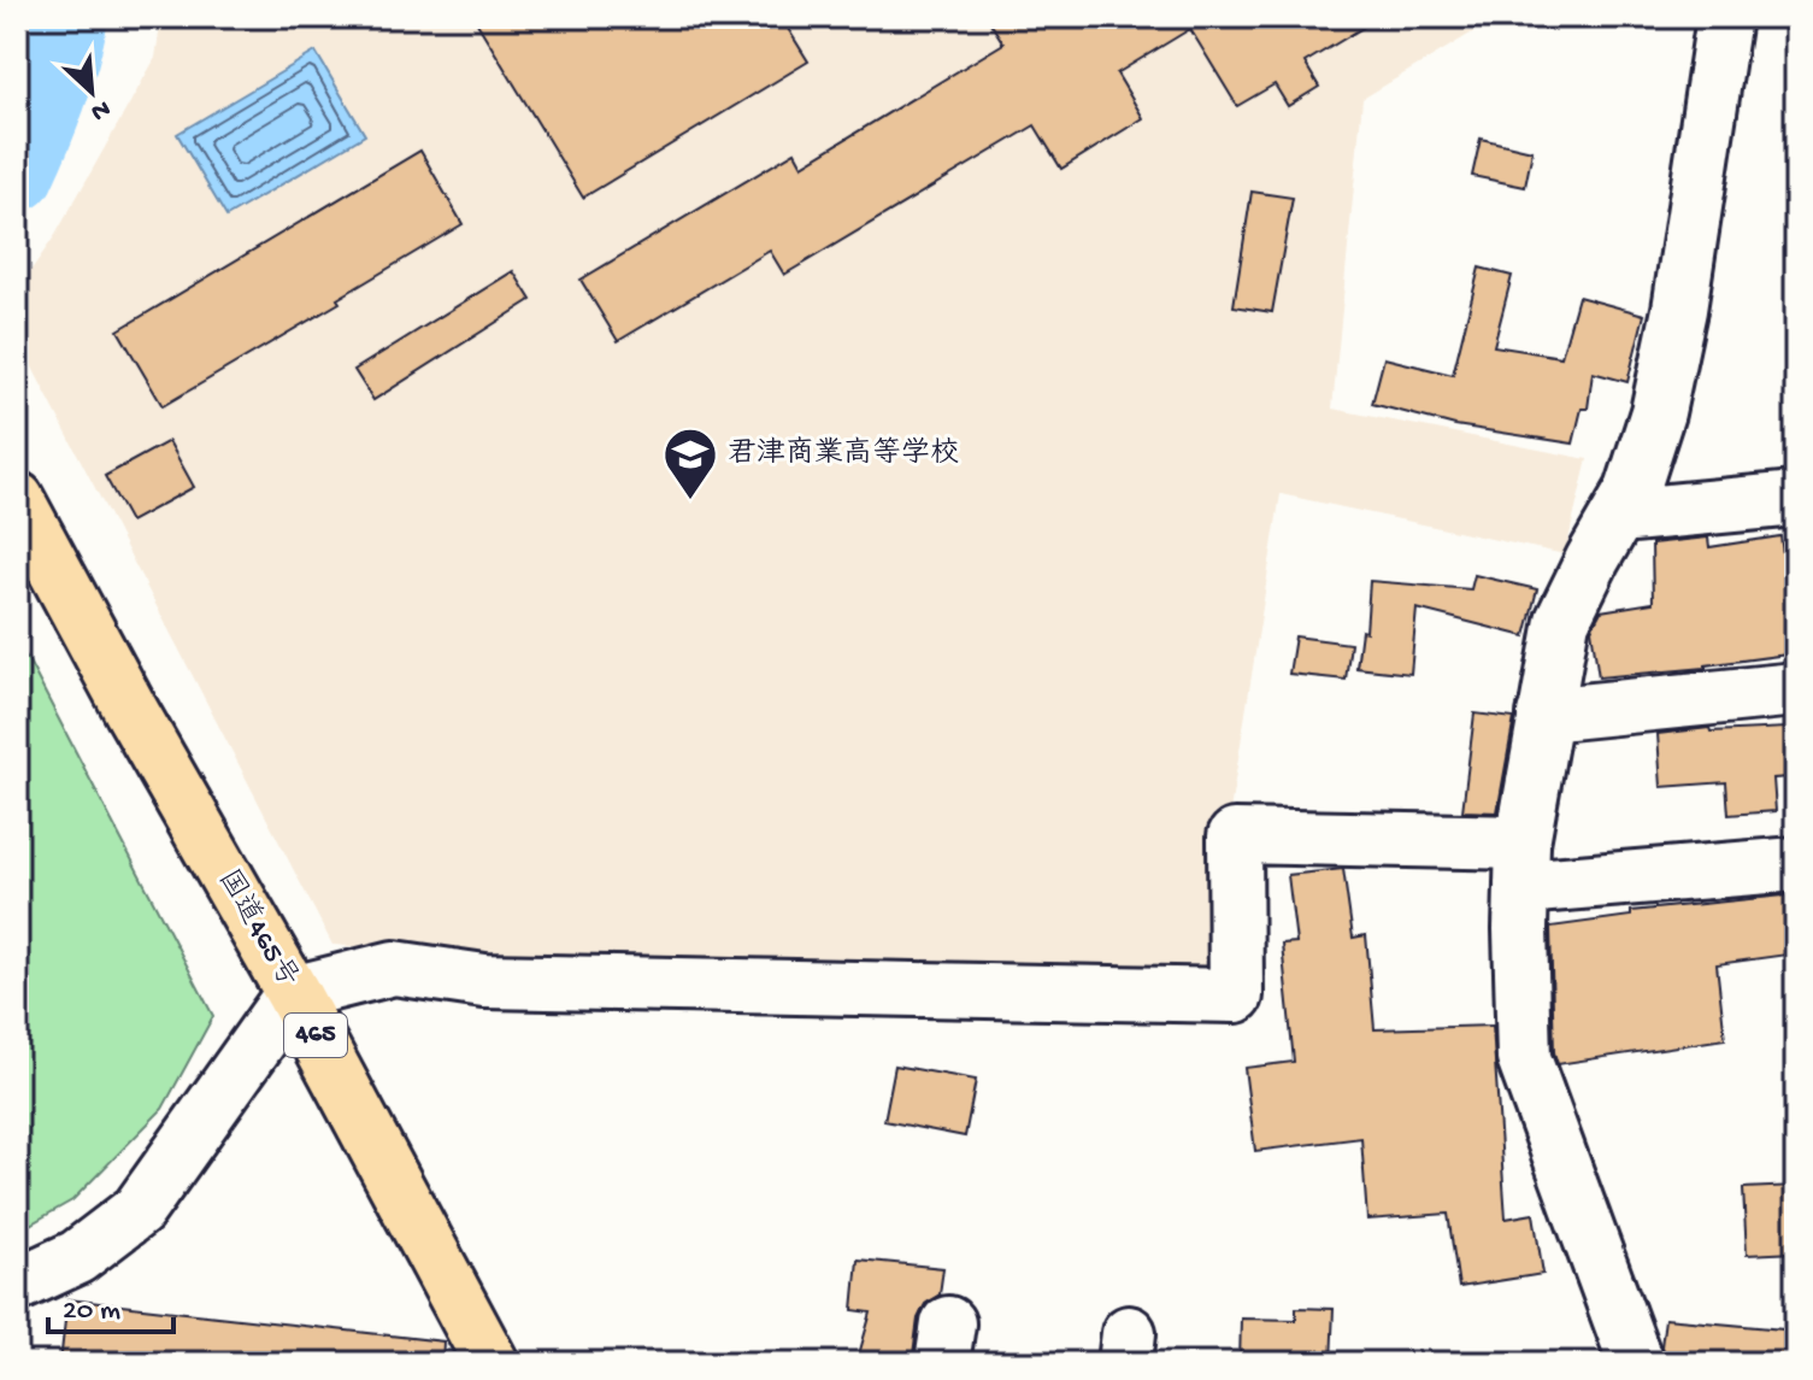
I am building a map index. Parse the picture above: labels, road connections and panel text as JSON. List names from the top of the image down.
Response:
{
  "streets": {
    "highway": ["国道465号", "465"]
  },
  "places": {
    "school or university": ["君津商業高等学校"]
  },
  "scale_bar": "20 m",
  "north": "bottom right"
}
